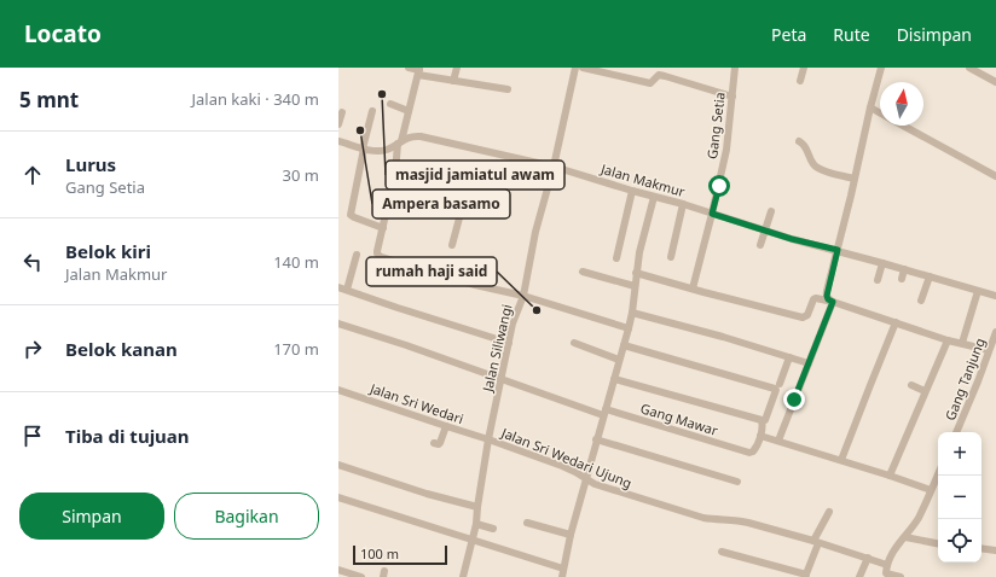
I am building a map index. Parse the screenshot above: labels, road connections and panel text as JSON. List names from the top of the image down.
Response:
{
  "streets": {
    "street": [
      "Gang Setia",
      "Jalan Makmur",
      "Jalan Siliwangi",
      "Gang Tanjung",
      "Jalan Sri Wedari",
      "Gang Mawar",
      "Jalan Sri Wedari Ujung"
    ]
  },
  "crossings": [
    ["Gang Setia", "Jalan Makmur"],
    ["Jalan Makmur", "Jalan Siliwangi"],
    ["Jalan Siliwangi", "Jalan Sri Wedari"],
    ["Jalan Siliwangi", "Gang Mawar"],
    ["Jalan Siliwangi", "Jalan Sri Wedari Ujung"],
    ["Jalan Sri Wedari", "Jalan Sri Wedari Ujung"]
  ],
  "places": ["masjid jamiatul awam", "Ampera basamo", "rumah haji said"],
  "scale_bar": "100 m",
  "north": "top",
  "page": {
    "header": "Locato",
    "nav": ["Peta", "Rute", "Disimpan"],
    "heading": ["5 mnt", "Jalan kaki · 340 m"],
    "list": [
      ["Lurus", "Gang Setia", "30 m"],
      ["Belok kiri", "Jalan Makmur", "140 m"],
      ["Belok kanan", "170 m"],
      "Tiba di tujuan"
    ],
    "map_buttons": ["+", "−"],
    "buttons": ["Simpan", "Bagikan"],
    "scale": "100 m"
  }
}
